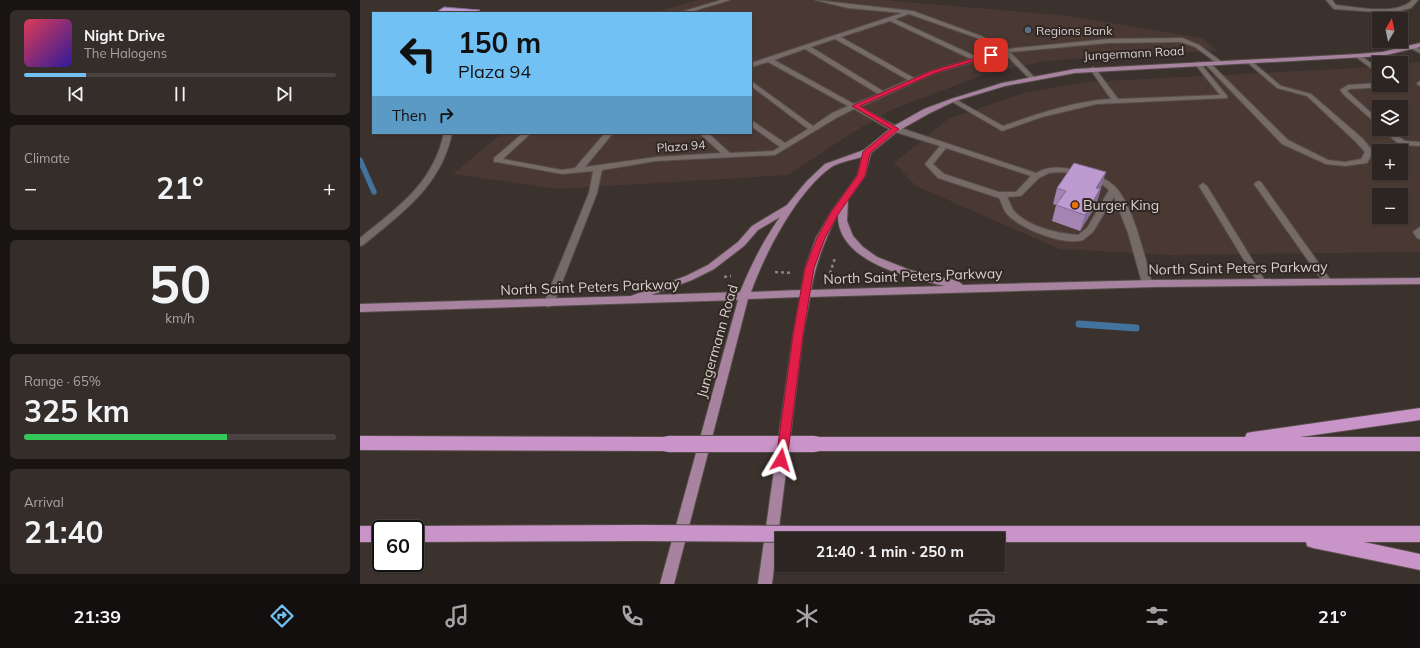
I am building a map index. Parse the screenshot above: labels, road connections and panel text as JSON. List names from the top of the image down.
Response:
{
  "streets": {
    "main road": ["Jungermann Road", "North Saint Peters Parkway"],
    "street": ["Plaza 94"]
  },
  "crossings": [
    ["Jungermann Road", "Plaza 94"],
    ["Jungermann Road", "North Saint Peters Parkway"]
  ],
  "places": ["Regions Bank", "Burger King"],
  "north": "top",
  "page": {
    "map_buttons": ["+", "−"],
    "turn": ["150 m", "Plaza 94"],
    "song": ["Night Drive", "The Halogens"],
    "then": "Then",
    "tile": [
      "Climate",
      ["50", "km/h"],
      ["Range · 65%", "325 km"],
      ["Arrival", "21:40"]
    ],
    "heat": ["−", "21°", "+"],
    "limit": "60",
    "trip": "21:40 · 1 min · 250 m",
    "tabs": ["21:39", "21°"]
  }
}
